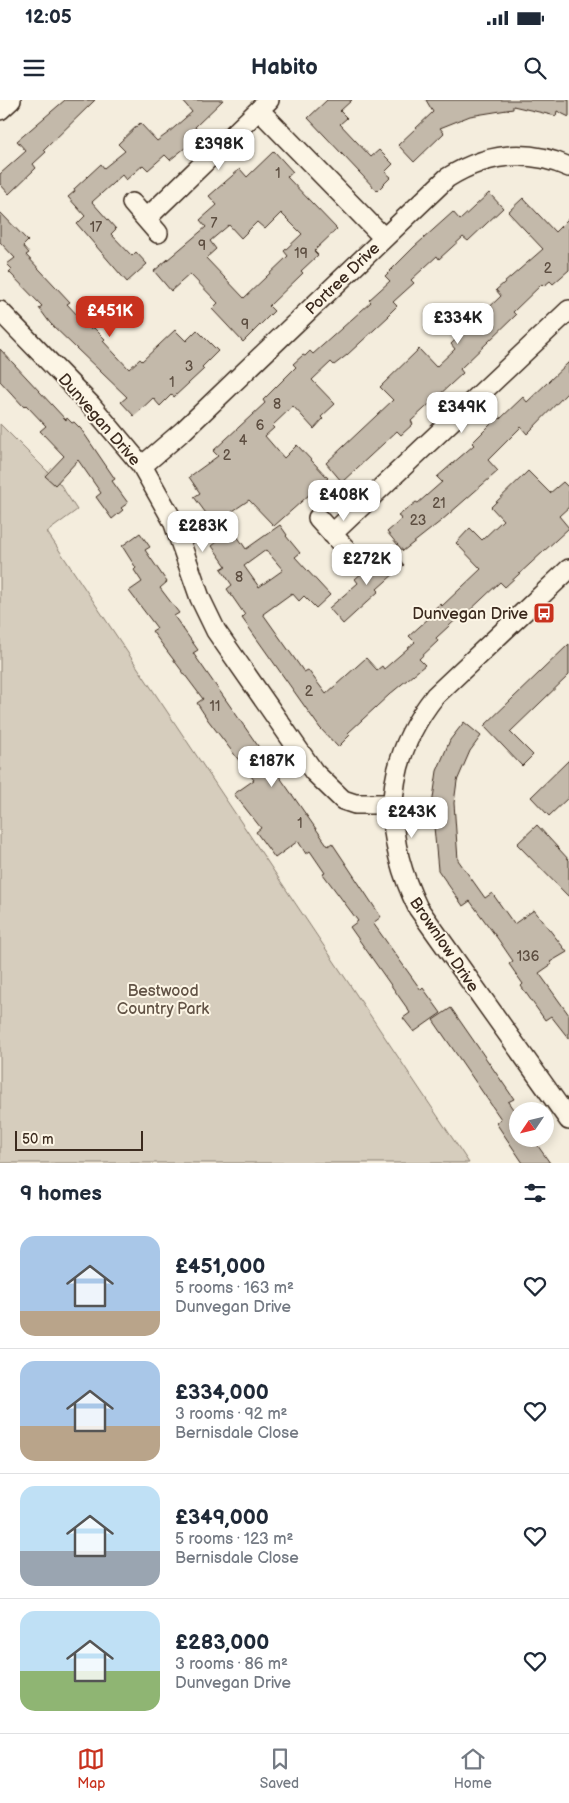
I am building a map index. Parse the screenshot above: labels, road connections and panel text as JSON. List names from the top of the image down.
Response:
{
  "streets": {
    "street": ["Portree Drive", "Dunvegan Drive", "Brownlow Drive"]
  },
  "crossings": [
    ["Portree Drive", "Dunvegan Drive"],
    ["Dunvegan Drive", "Brownlow Drive"]
  ],
  "parks": ["Bestwood Country Park"],
  "places": {
    "bus stop": ["Dunvegan Drive"]
  },
  "house_numbers": [
    "1",
    "7",
    "17",
    "9",
    "19",
    "2",
    "9",
    "3",
    "1",
    "8",
    "6",
    "4",
    "2",
    "21",
    "23",
    "8",
    "2",
    "11",
    "1",
    "136"
  ],
  "scale_bar": "50 m",
  "north": "bottom left",
  "page": {
    "status": "12:05",
    "header": "Habito",
    "price": [
      "£398K",
      "£451K",
      "£334K",
      "£349K",
      "£408K",
      "£283K",
      "£272K",
      "£187K",
      "£243K"
    ],
    "scale": "50 m",
    "heading": "9 homes",
    "list": [
      {
        "name": "£451,000",
        "note": "5 rooms · 163 m² · Dunvegan Drive"
      },
      {
        "name": "£334,000",
        "note": "3 rooms · 92 m² · Bernisdale Close"
      },
      {
        "name": "£349,000",
        "note": "5 rooms · 123 m² · Bernisdale Close"
      },
      {
        "name": "£283,000",
        "note": "3 rooms · 86 m² · Dunvegan Drive"
      }
    ],
    "tabs": ["Map", "Saved", "Home"]
  }
}
